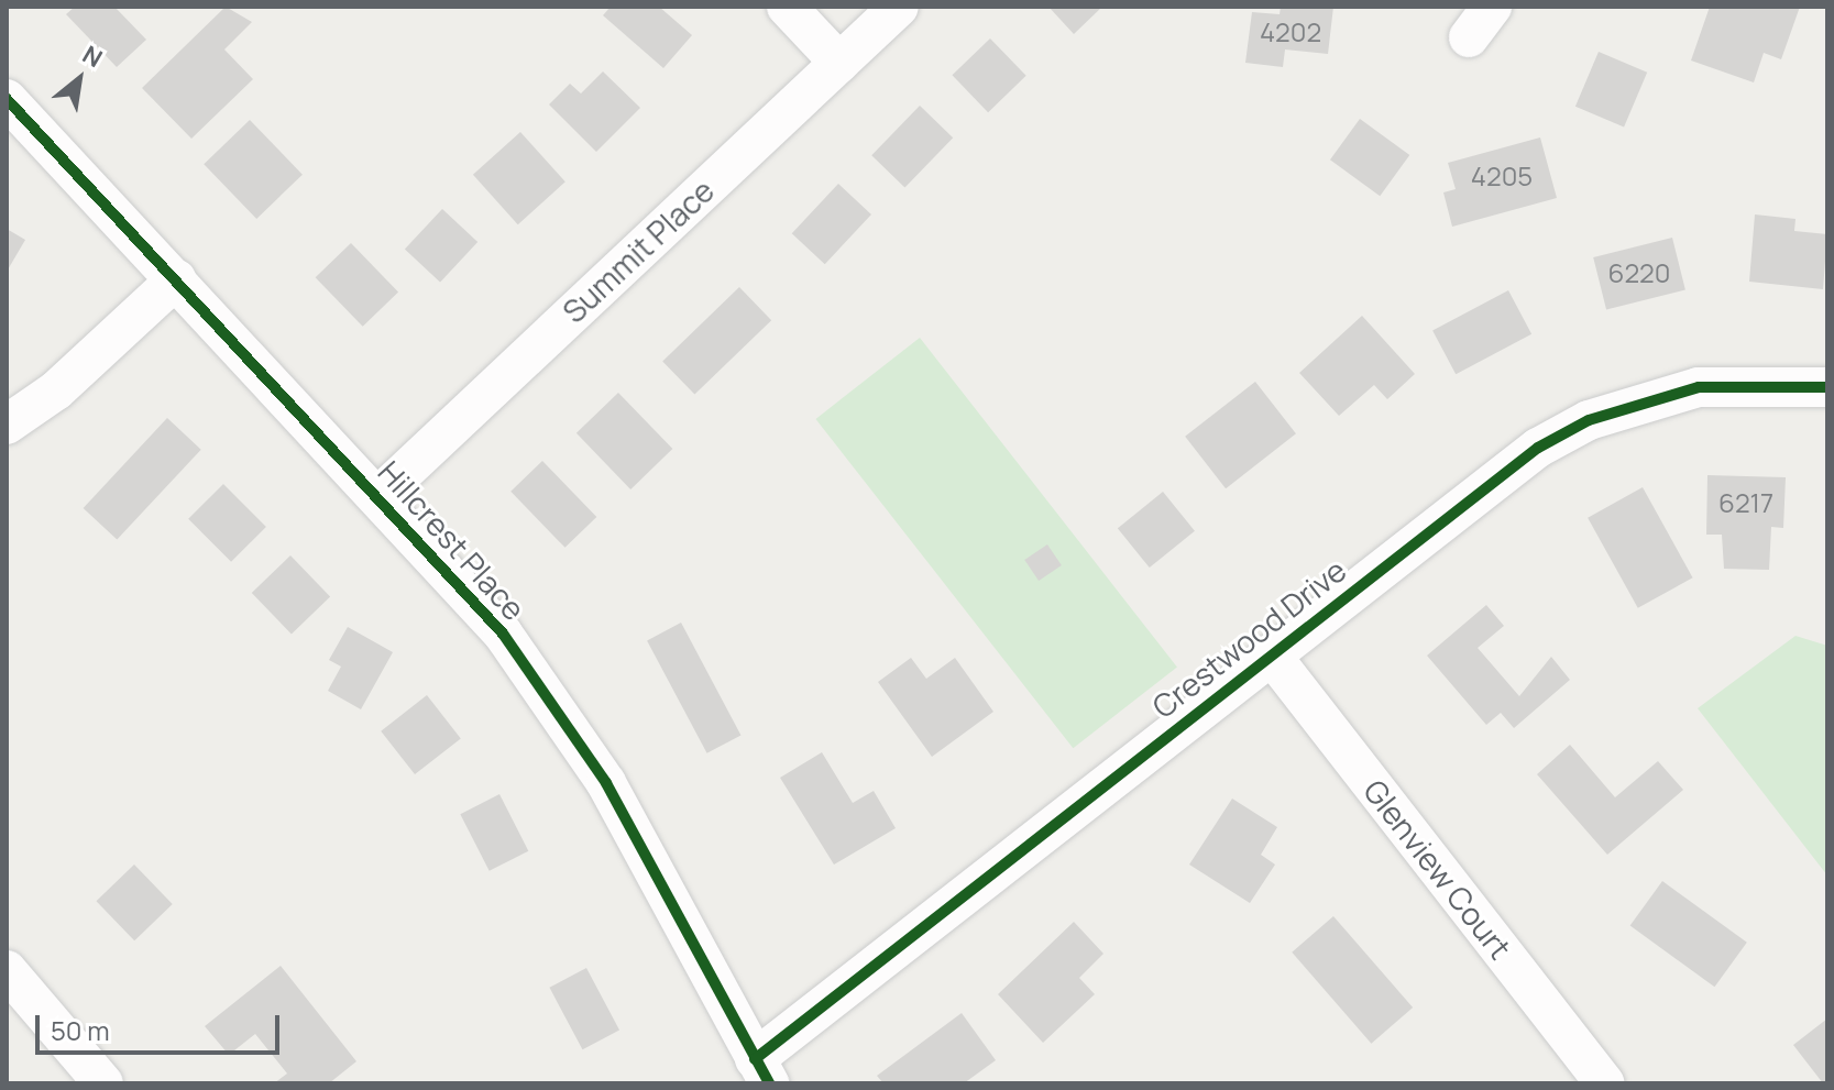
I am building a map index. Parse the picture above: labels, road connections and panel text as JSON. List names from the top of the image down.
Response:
{
  "streets": {
    "street": [
      "Summit Place",
      "Hillcrest Place",
      "Crestwood Drive",
      "Glenview Court"
    ]
  },
  "crossings": [
    ["Summit Place", "Hillcrest Place"],
    ["Hillcrest Place", "Crestwood Drive"],
    ["Crestwood Drive", "Glenview Court"]
  ],
  "house_numbers": [
    "4202",
    "4205",
    "6220",
    "6217"
  ],
  "scale_bar": "50 m",
  "north": "top right"
}
